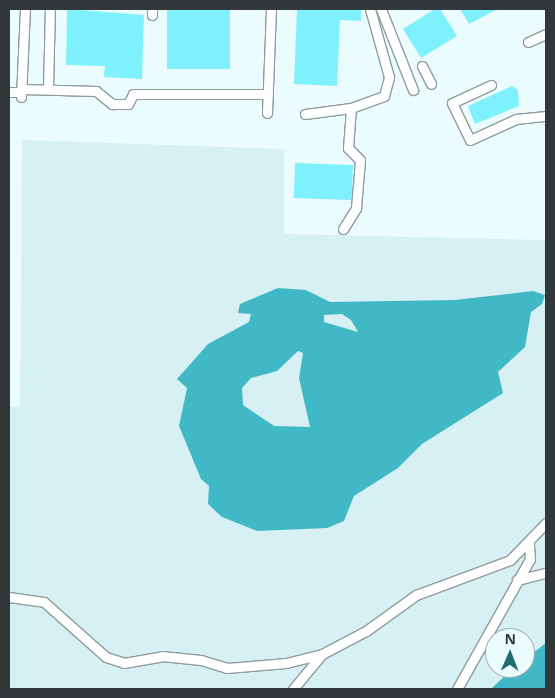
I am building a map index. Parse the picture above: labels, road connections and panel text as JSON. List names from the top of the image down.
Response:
{
  "north": "top"
}
